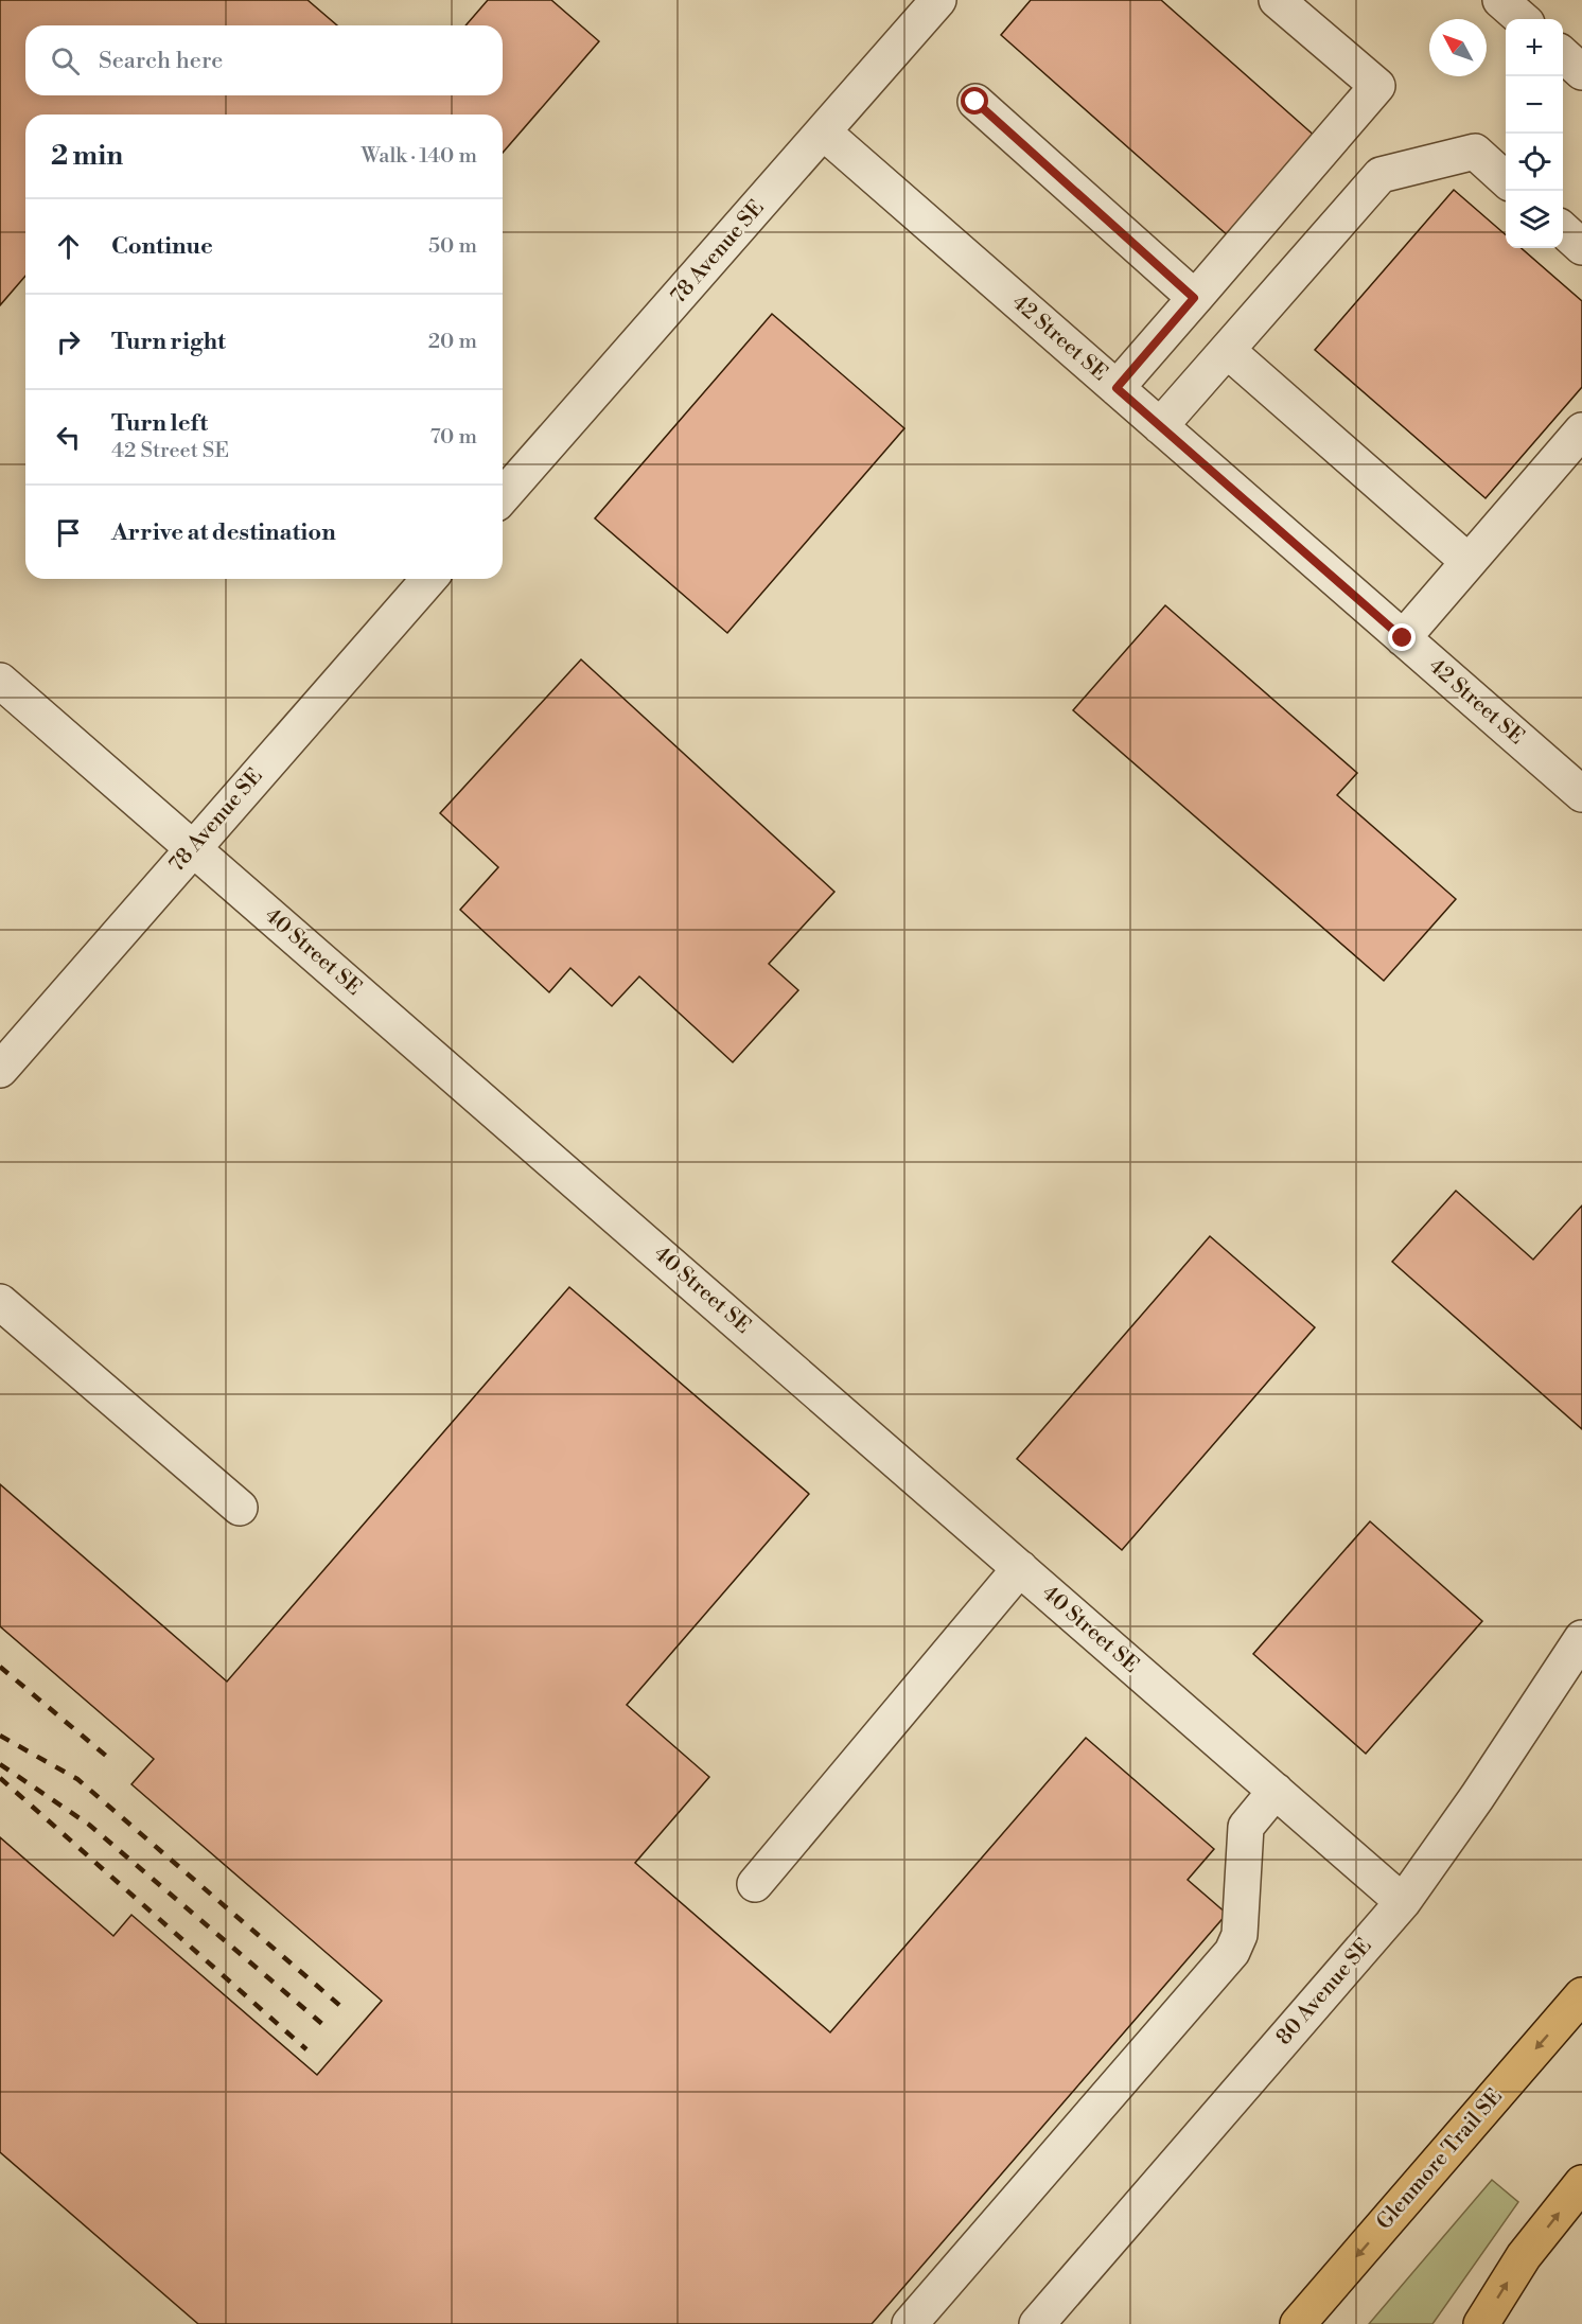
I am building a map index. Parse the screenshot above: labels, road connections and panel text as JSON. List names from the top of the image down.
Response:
{
  "streets": {
    "main road": ["Glenmore Trail SE"],
    "street": [
      "78 Avenue SE",
      "42 Street SE",
      "40 Street SE",
      "80 Avenue SE"
    ]
  },
  "crossings": [
    ["78 Avenue SE", "42 Street SE"],
    ["78 Avenue SE", "40 Street SE"],
    ["40 Street SE", "80 Avenue SE"]
  ],
  "north": "top left",
  "page": {
    "map_buttons": ["+", "−"],
    "search": "Search here",
    "heading": ["2 min", "Walk · 140 m"],
    "list": [
      ["Continue", "50 m"],
      ["Turn right", "20 m"],
      ["Turn left", "42 Street SE", "70 m"],
      "Arrive at destination"
    ]
  }
}
